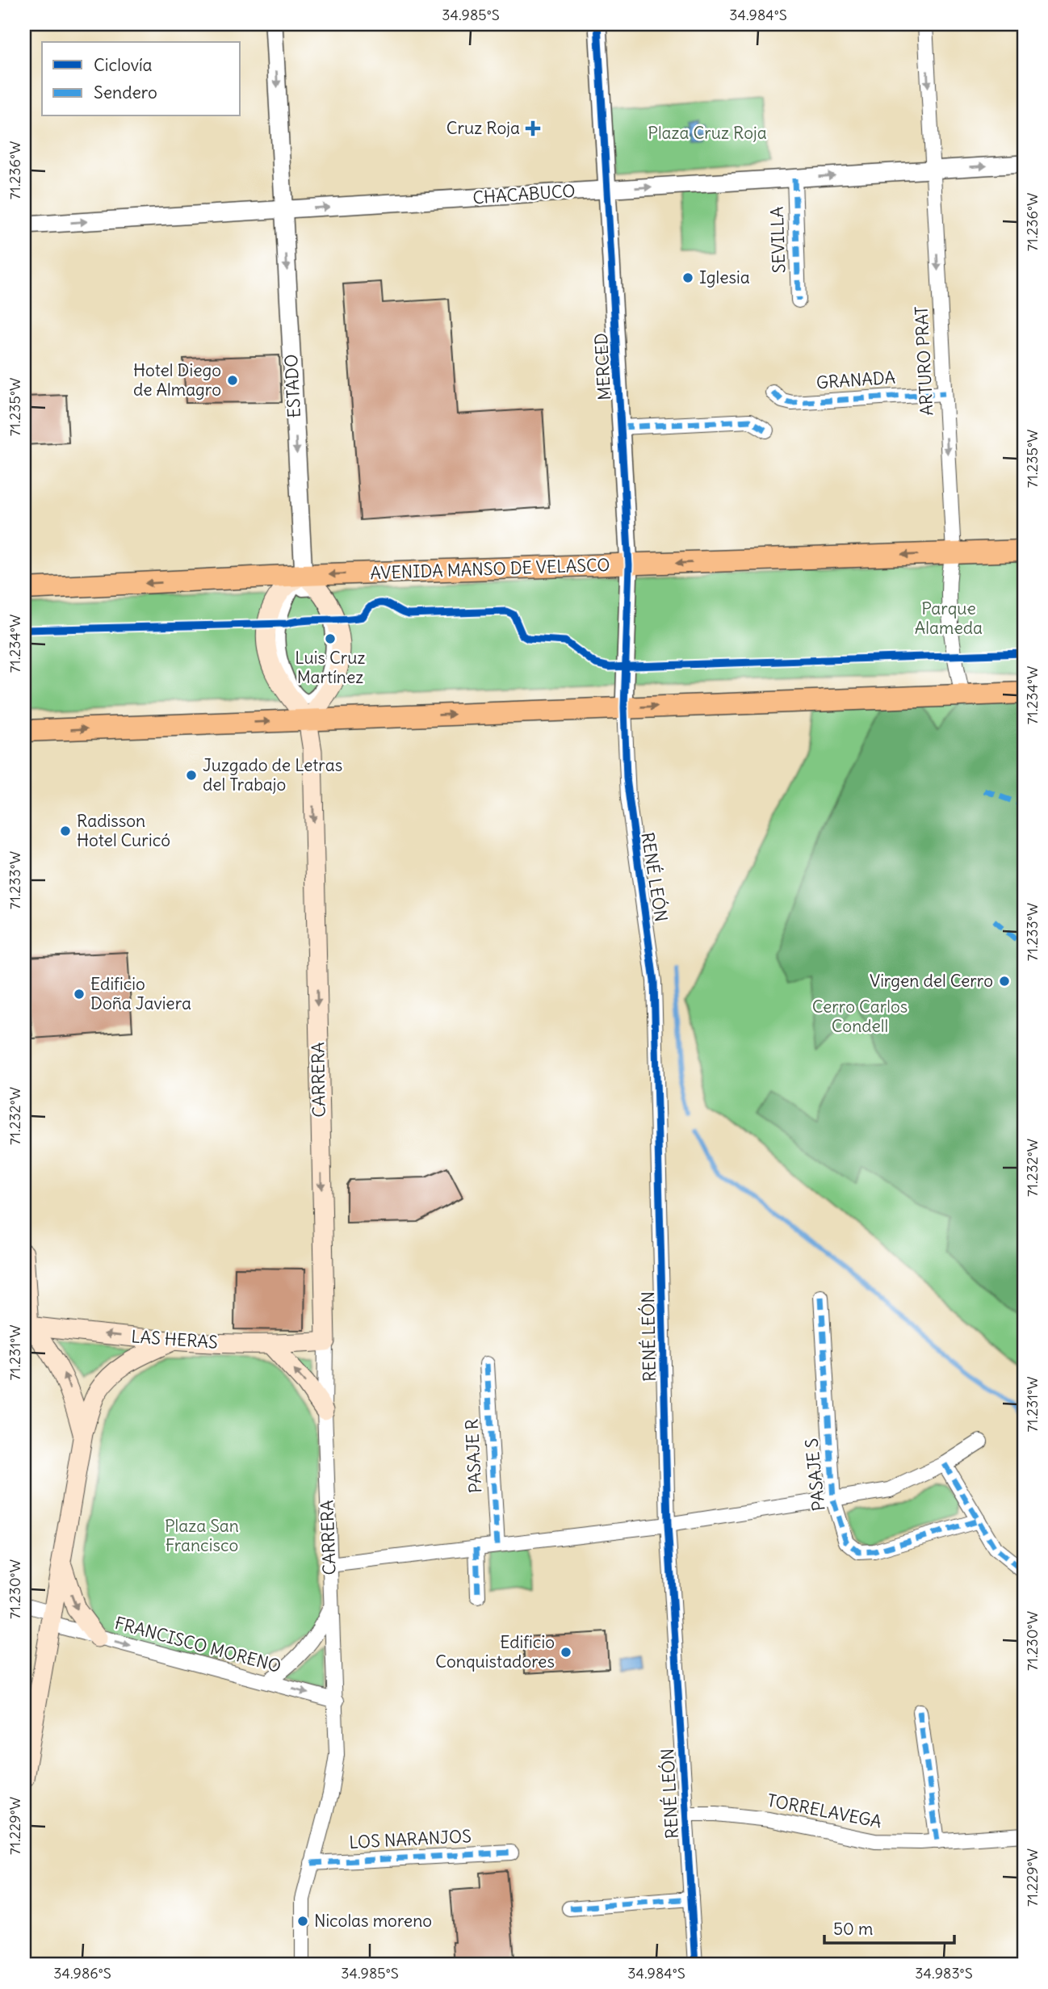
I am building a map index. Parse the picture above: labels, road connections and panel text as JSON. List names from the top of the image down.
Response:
{
  "streets": {
    "main road": ["AVENIDA MANSO DE VELASCO", "CARRERA", "LAS HERAS"],
    "street": [
      "CHACABUCO",
      "SEVILLA",
      "ARTURO PRAT",
      "MERCED",
      "GRANADA",
      "ESTADO",
      "RENÉ LEÓN",
      "PASAJE R",
      "PASAJE S",
      "FRANCISCO MORENO",
      "TORRELAVEGA",
      "LOS NARANJOS"
    ]
  },
  "crossings": [
    ["CHACABUCO", "SEVILLA"],
    ["CHACABUCO", "ARTURO PRAT"],
    ["CHACABUCO", "MERCED"],
    ["CHACABUCO", "ESTADO"],
    ["ARTURO PRAT", "GRANADA"],
    ["ARTURO PRAT", "AVENIDA MANSO DE VELASCO"],
    ["MERCED", "AVENIDA MANSO DE VELASCO"],
    ["MERCED", "RENÉ LEÓN"],
    ["ESTADO", "AVENIDA MANSO DE VELASCO"],
    ["RENÉ LEÓN", "TORRELAVEGA"],
    ["CARRERA", "LAS HERAS"],
    ["CARRERA", "FRANCISCO MORENO"],
    ["CARRERA", "LOS NARANJOS"]
  ],
  "one_way": [
    "CHACABUCO",
    "ARTURO PRAT",
    "ESTADO",
    "CARRERA",
    "LAS HERAS",
    "FRANCISCO MORENO"
  ],
  "parks": [
    "Plaza Cruz Roja",
    "Parque Alameda",
    "Cerro Carlos Condell",
    "Plaza San Francisco"
  ],
  "places": {
    "health": ["Cruz Roja"],
    "other": [
      "Iglesia",
      "Hotel Diego de Almagro",
      "Luis Cruz Martínez",
      "Juzgado de Letras del Trabajo",
      "Radisson Hotel Curicó",
      "Virgen del Cerro",
      "Edificio Doña Javiera",
      "Edificio Conquistadores",
      "Nicolas moreno"
    ]
  },
  "legend": ["Ciclovía", "Sendero"],
  "scale_bar": "50 m",
  "coordinates": [
    "34.985°S",
    "34.984°S",
    "71.236°W",
    "71.235°W",
    "71.234°W",
    "71.233°W",
    "71.232°W",
    "71.231°W",
    "71.230°W",
    "71.229°W",
    "34.986°S",
    "34.983°S"
  ]
}
